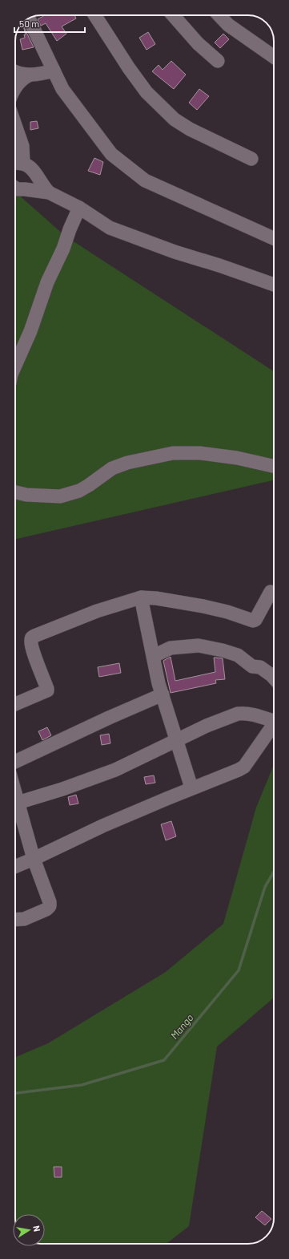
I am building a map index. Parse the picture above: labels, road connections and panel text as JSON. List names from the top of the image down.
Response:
{
  "water": ["Mango"],
  "scale_bar": "50 m",
  "north": "right"
}
